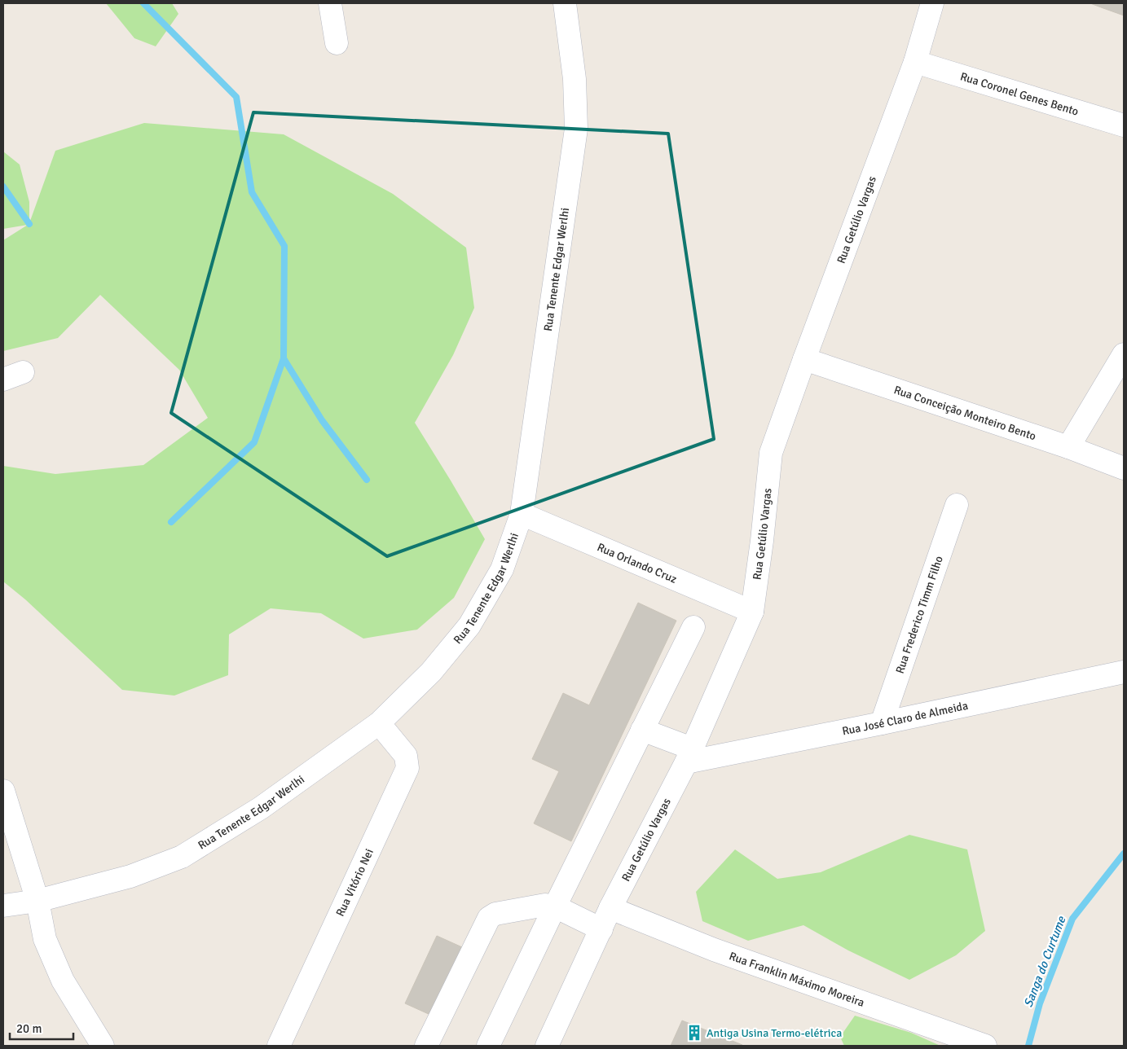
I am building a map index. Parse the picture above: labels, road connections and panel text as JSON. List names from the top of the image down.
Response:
{
  "streets": {
    "street": [
      "Rua Coronel Genes Bento",
      "Rua Getúlio Vargas",
      "Rua Tenente Edgar Werlhi",
      "Rua Conceição Monteiro Bento",
      "Rua Orlando Cruz",
      "Rua Frederico Timm Filho",
      "Rua José Claro de Almeida",
      "Rua Vitório Nei",
      "Rua Franklin Máximo Moreira"
    ]
  },
  "crossings": [
    ["Rua Coronel Genes Bento", "Rua Getúlio Vargas"],
    ["Rua Getúlio Vargas", "Rua Conceição Monteiro Bento"],
    ["Rua Getúlio Vargas", "Rua Orlando Cruz"],
    ["Rua Getúlio Vargas", "Rua José Claro de Almeida"],
    ["Rua Getúlio Vargas", "Rua Franklin Máximo Moreira"],
    ["Rua Tenente Edgar Werlhi", "Rua Orlando Cruz"],
    ["Rua Tenente Edgar Werlhi", "Rua Vitório Nei"],
    ["Rua Frederico Timm Filho", "Rua José Claro de Almeida"]
  ],
  "water": ["Sanga do Curtume"],
  "places": {
    "building": ["Antiga Usina Termo-elétrica"]
  },
  "scale_bar": "20 m"
}
